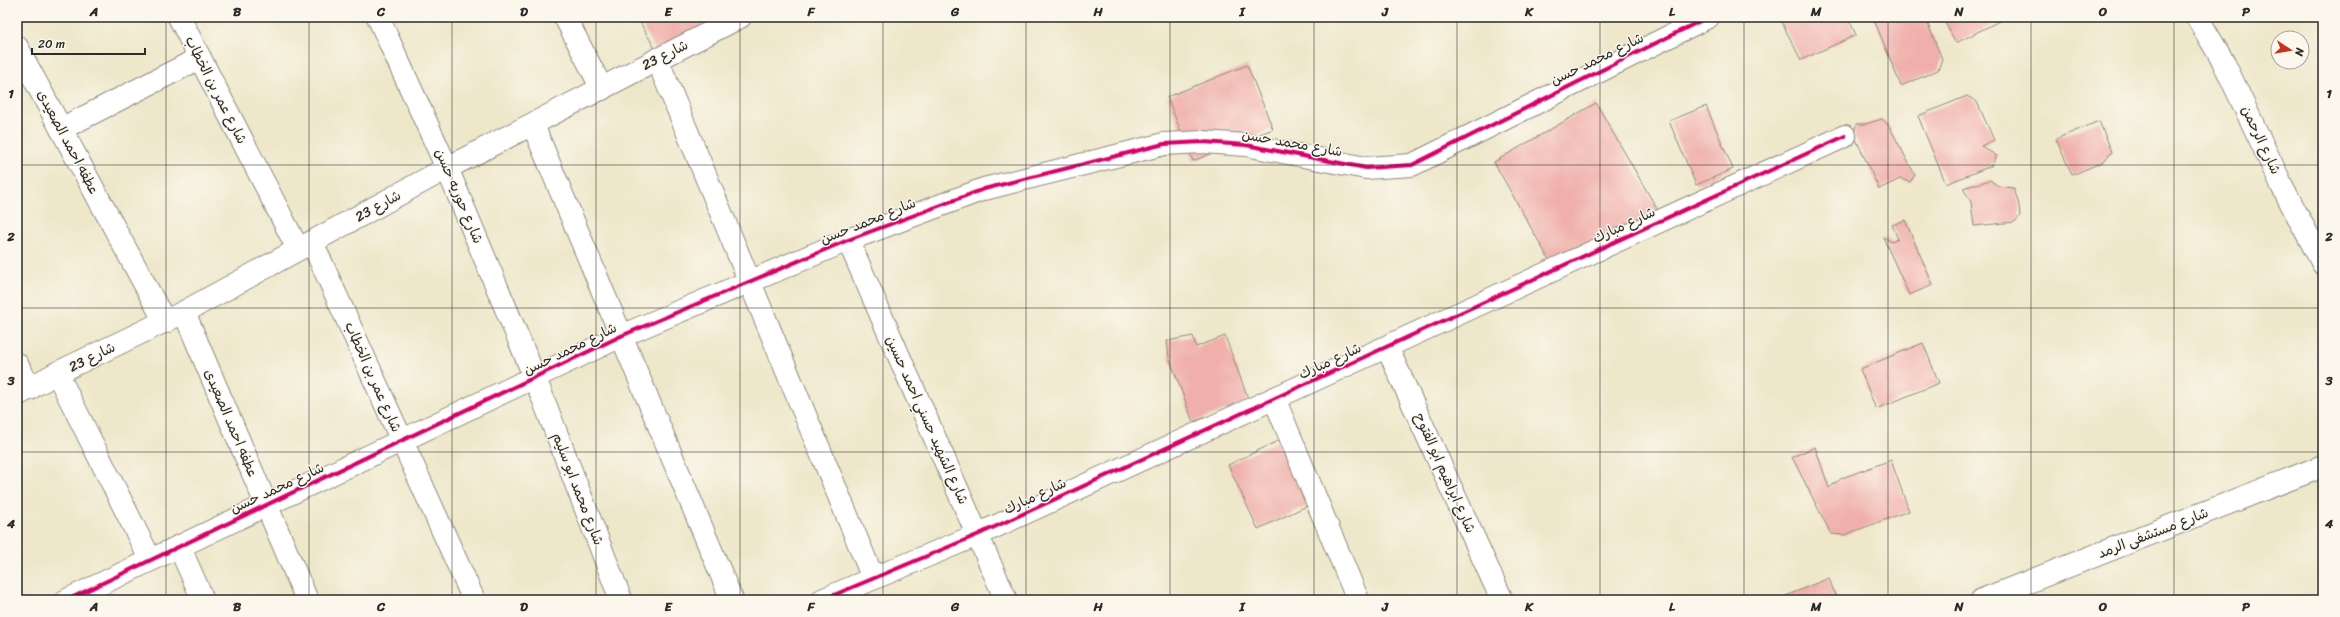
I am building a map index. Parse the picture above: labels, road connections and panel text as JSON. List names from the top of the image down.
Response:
{
  "streets": {
    "street": [
      "شارع 23",
      "شارع محمد حسن",
      "شارع عمر بن الخطاب",
      "شارع الرحمن",
      "عطفه احمد الصعيدى",
      "شارع حوريه حسن",
      "شارع مبارك",
      "شارع الشهيد حسني احمد حسين",
      "شارع ابراهيم ابو الفتوح",
      "شارع محمد ابو سليم",
      "شارع مستشفى الرمد"
    ]
  },
  "crossings": [
    ["شارع 23", "شارع عمر بن الخطاب"],
    ["شارع 23", "عطفه احمد الصعيدى"],
    ["شارع 23", "شارع حوريه حسن"],
    ["شارع محمد حسن", "شارع عمر بن الخطاب"],
    ["شارع محمد حسن", "عطفه احمد الصعيدى"],
    ["شارع محمد حسن", "شارع حوريه حسن"],
    ["شارع محمد حسن", "شارع الشهيد حسني احمد حسين"],
    ["شارع محمد حسن", "شارع محمد ابو سليم"],
    ["شارع حوريه حسن", "شارع محمد ابو سليم"],
    ["شارع مبارك", "شارع الشهيد حسني احمد حسين"],
    ["شارع مبارك", "شارع ابراهيم ابو الفتوح"]
  ],
  "scale_bar": "20 m",
  "north": "right",
  "grid": {
    "columns": [
      "A",
      "B",
      "C",
      "D",
      "E",
      "F",
      "G",
      "H",
      "I",
      "J",
      "K",
      "L",
      "M",
      "N",
      "O",
      "P"
    ],
    "rows": [
      "1",
      "2",
      "3",
      "4"
    ]
  }
}
